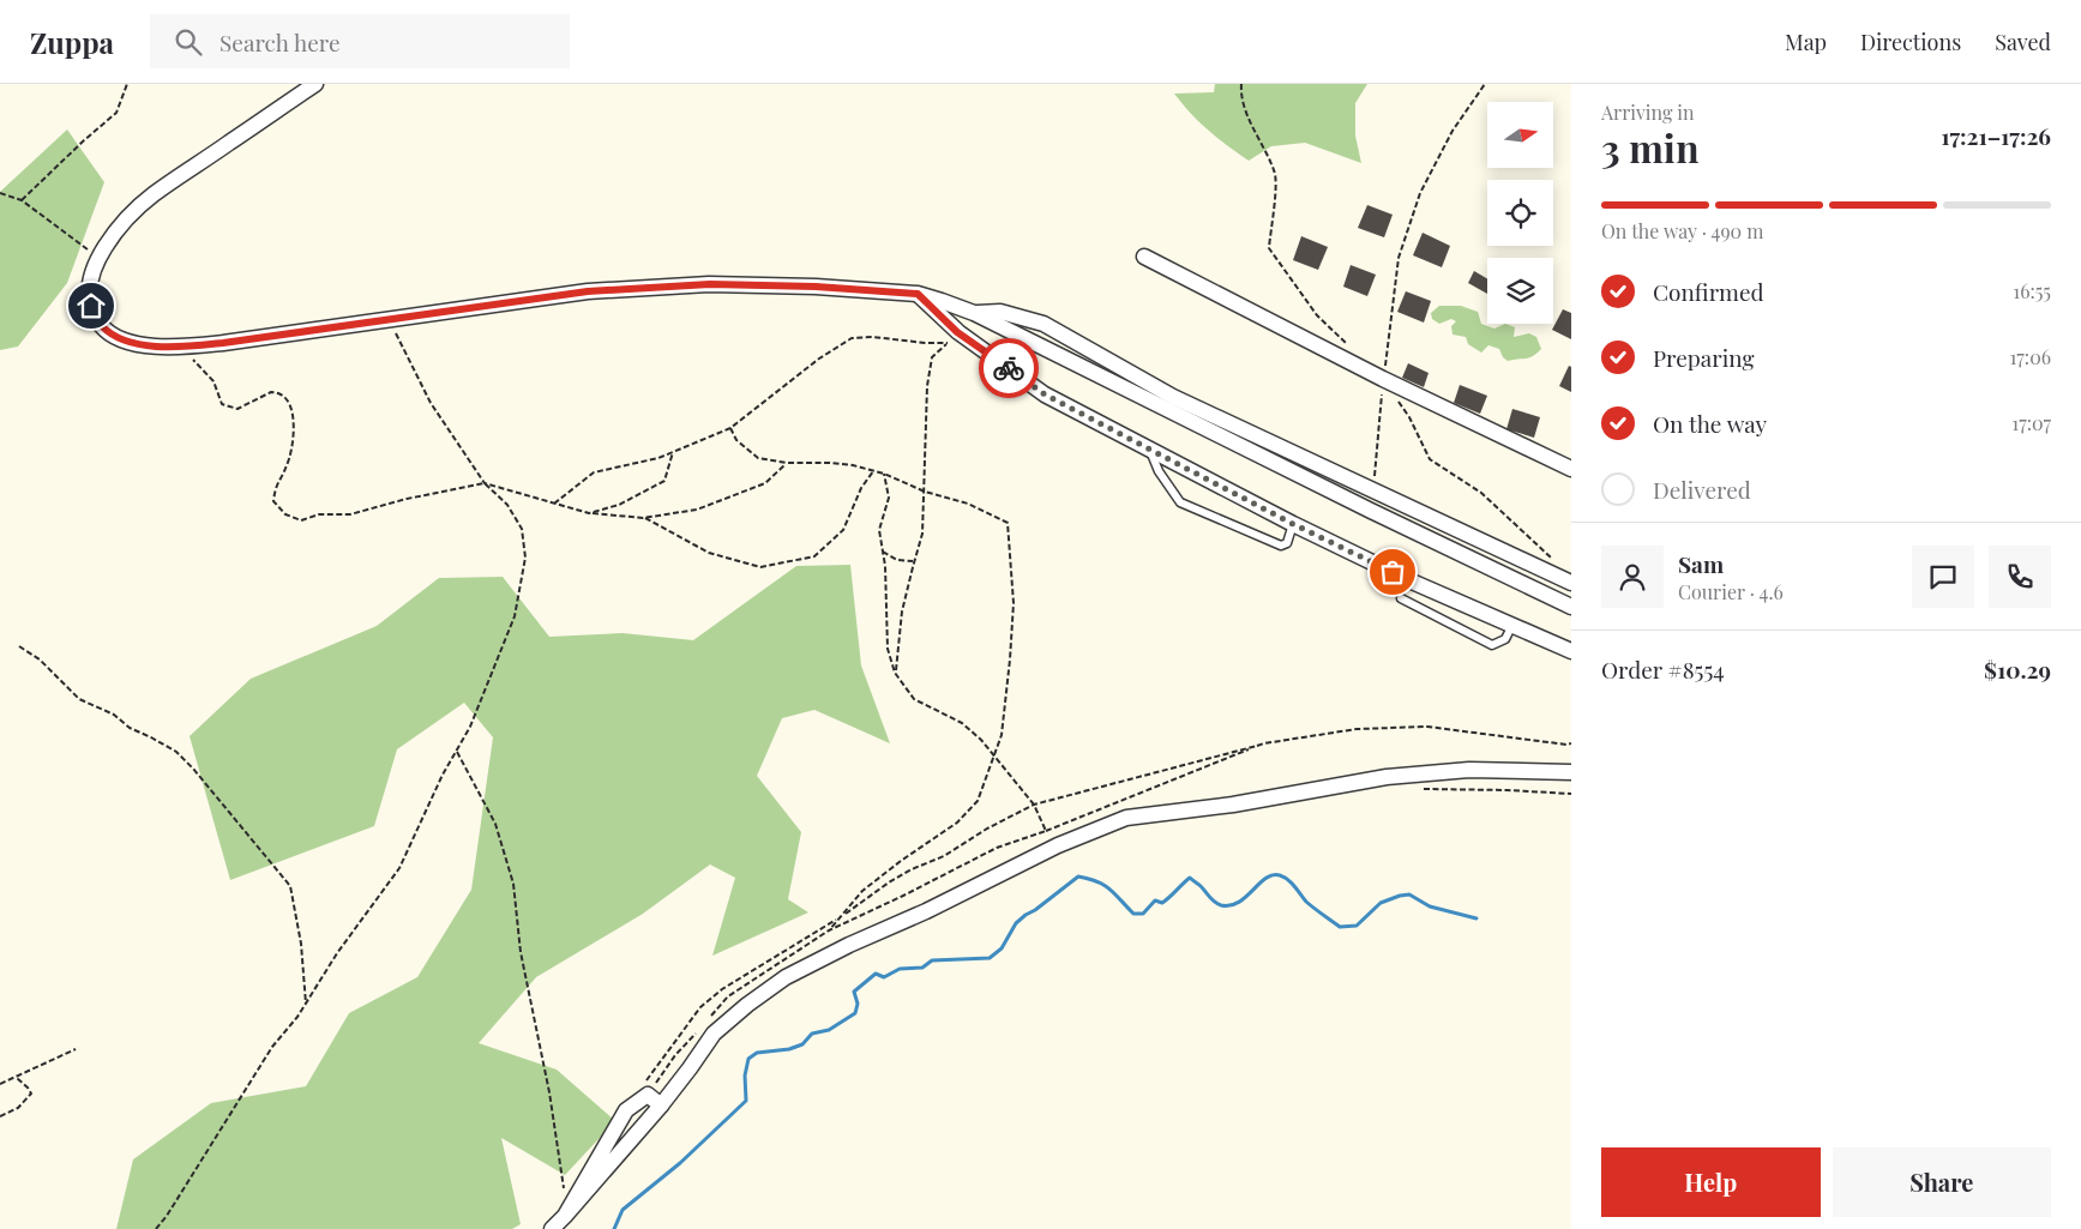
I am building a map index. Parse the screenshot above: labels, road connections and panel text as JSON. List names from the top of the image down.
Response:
{
  "north": "right",
  "page": {
    "header": "Zuppa",
    "search": "Search here",
    "nav": ["Map", "Directions", "Saved"],
    "heading": ["3 min", "Arriving in", "17:21–17:26"],
    "panel": [
      "Sam",
      "Courier · 4.6",
      "Order #8554",
      "$10.29"
    ],
    "bar": "On the way · 490 m",
    "list": [
      ["Confirmed", "16:55"],
      ["Preparing", "17:06"],
      ["On the way", "17:07"],
      "Delivered"
    ],
    "buttons": ["Help", "Share"]
  }
}
